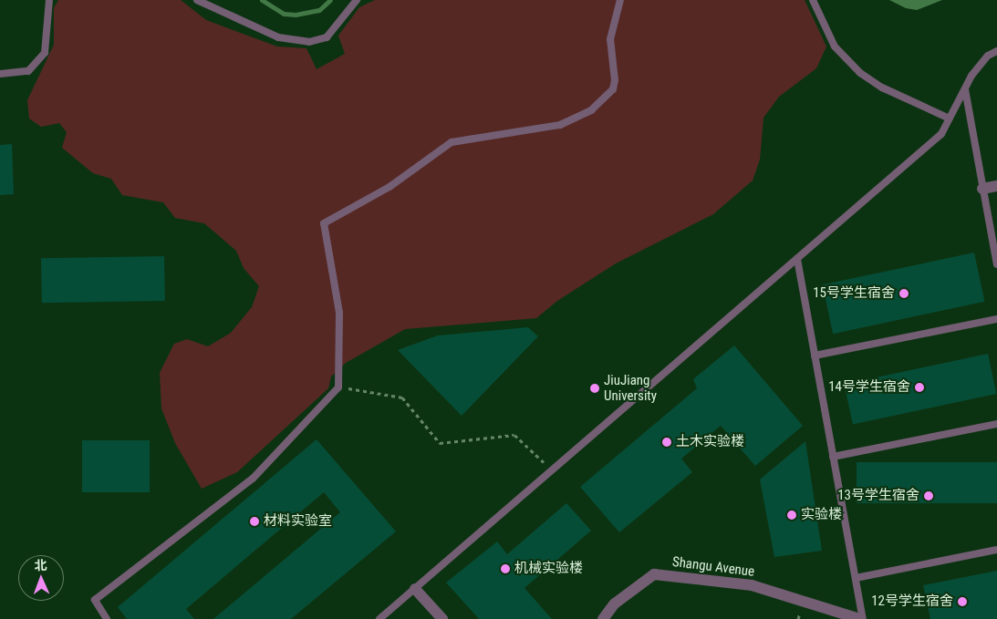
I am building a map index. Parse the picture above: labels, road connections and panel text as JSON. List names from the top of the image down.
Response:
{
  "streets": {
    "street": ["Shangu Avenue"]
  },
  "places": [
    "15号学生宿舍",
    "14号学生宿舍",
    "JiuJiang University",
    "土木实验楼",
    "13号学生宿舍",
    "实验楼",
    "材料实验室",
    "机械实验楼",
    "12号学生宿舍"
  ],
  "north": "top"
}
